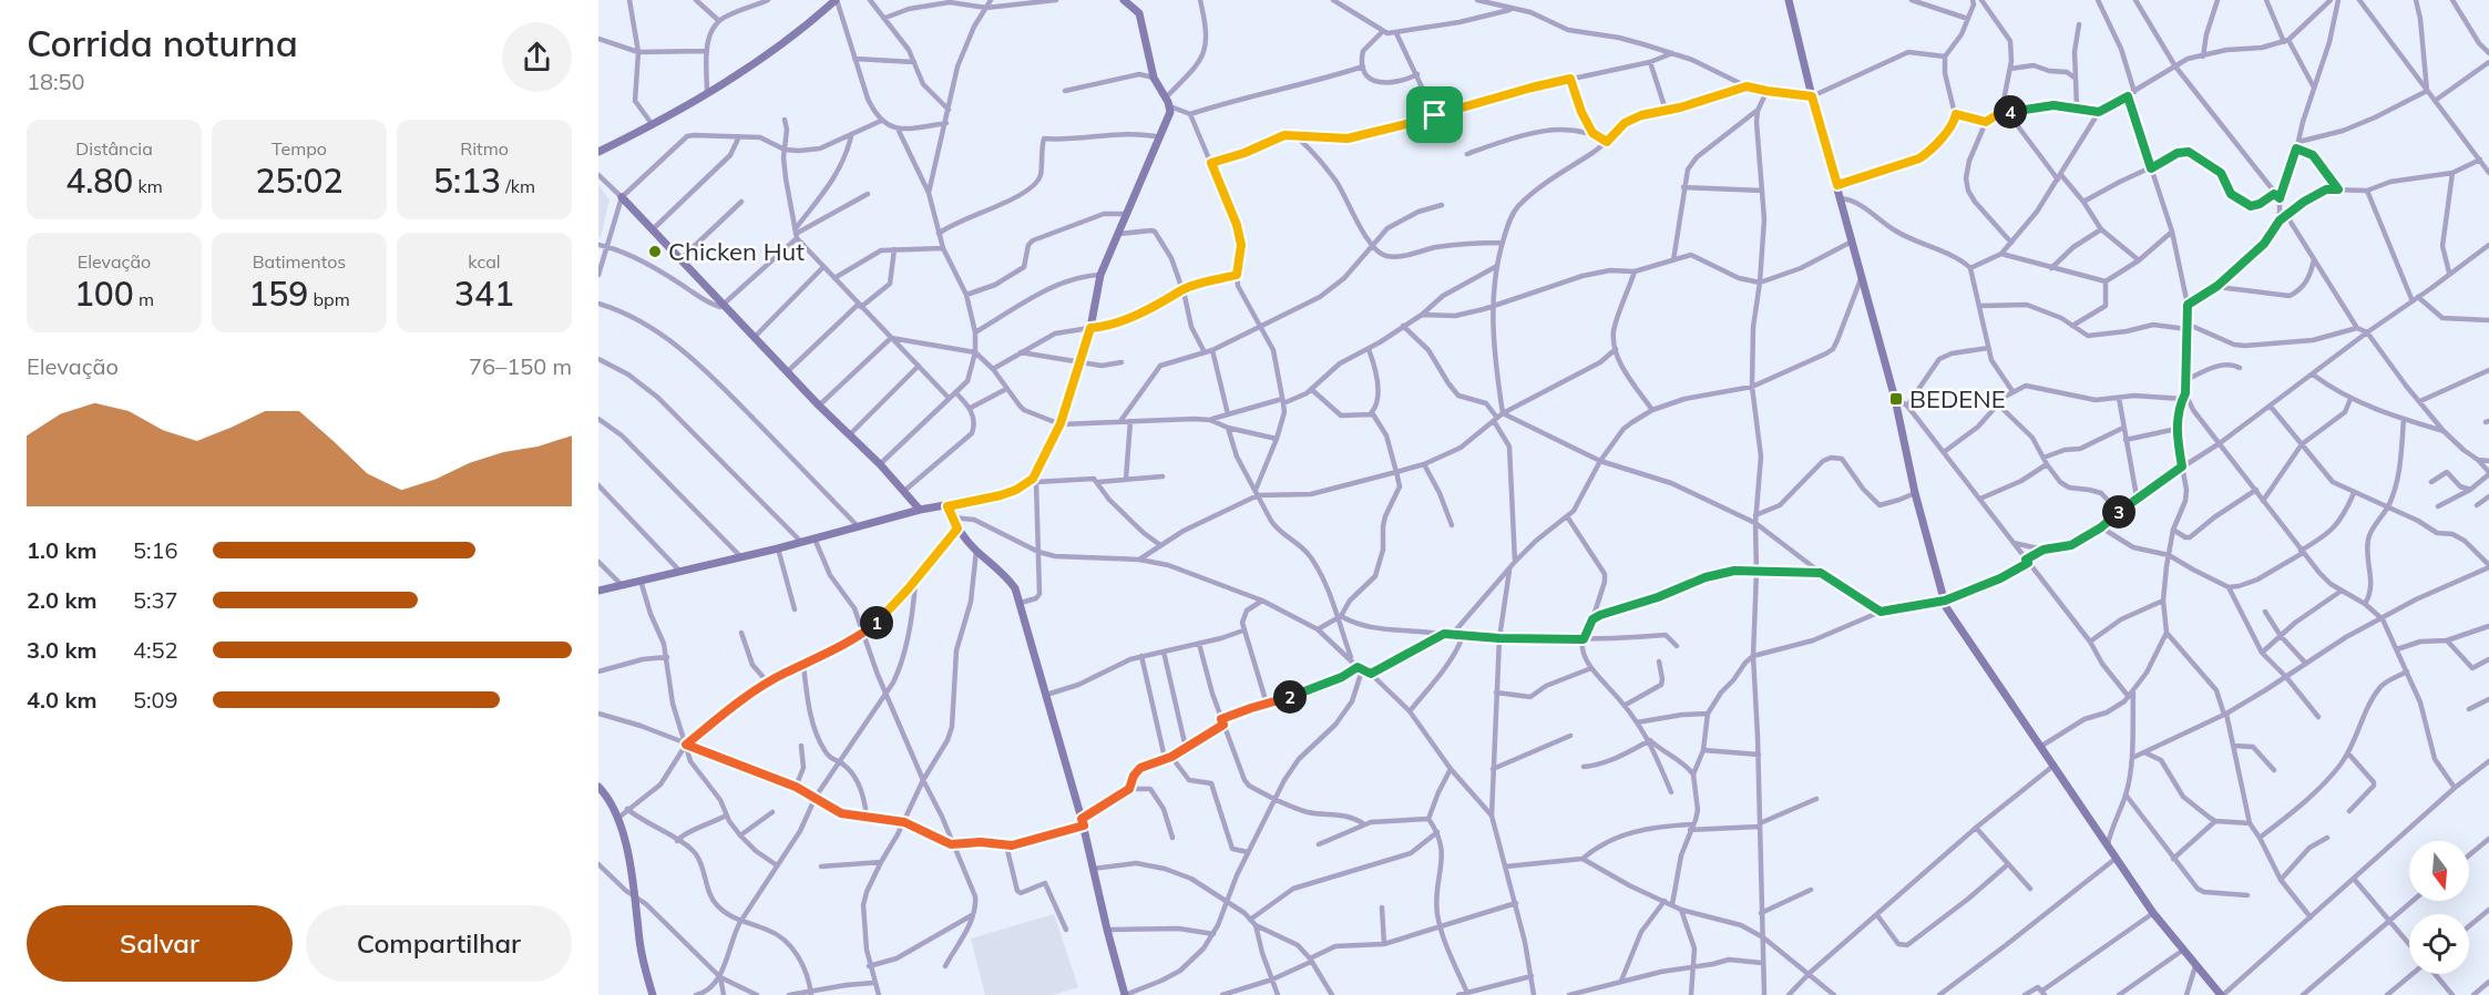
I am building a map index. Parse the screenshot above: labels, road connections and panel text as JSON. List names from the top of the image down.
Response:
{
  "places": {
    "other": ["Chicken Hut"],
    "transit": ["BEDENE"]
  },
  "north": "bottom",
  "page": {
    "heading": ["Corrida noturna", "18:50"],
    "pins": [
      "4",
      "3",
      "1",
      "2"
    ],
    "stats": [
      ["Distância", "4.80 km"],
      ["Tempo", "25:02"],
      ["Ritmo", "5:13 /km"],
      ["Elevação", "100 m"],
      ["Batimentos", "159 bpm"],
      ["kcal", "341"]
    ],
    "chart": ["Elevação", "76–150 m"],
    "list": [
      {
        "name": "1.0 km",
        "note": "5:16"
      },
      {
        "name": "2.0 km",
        "note": "5:37"
      },
      {
        "name": "3.0 km",
        "note": "4:52"
      },
      {
        "name": "4.0 km",
        "note": "5:09"
      }
    ],
    "buttons": ["Salvar", "Compartilhar"]
  }
}
